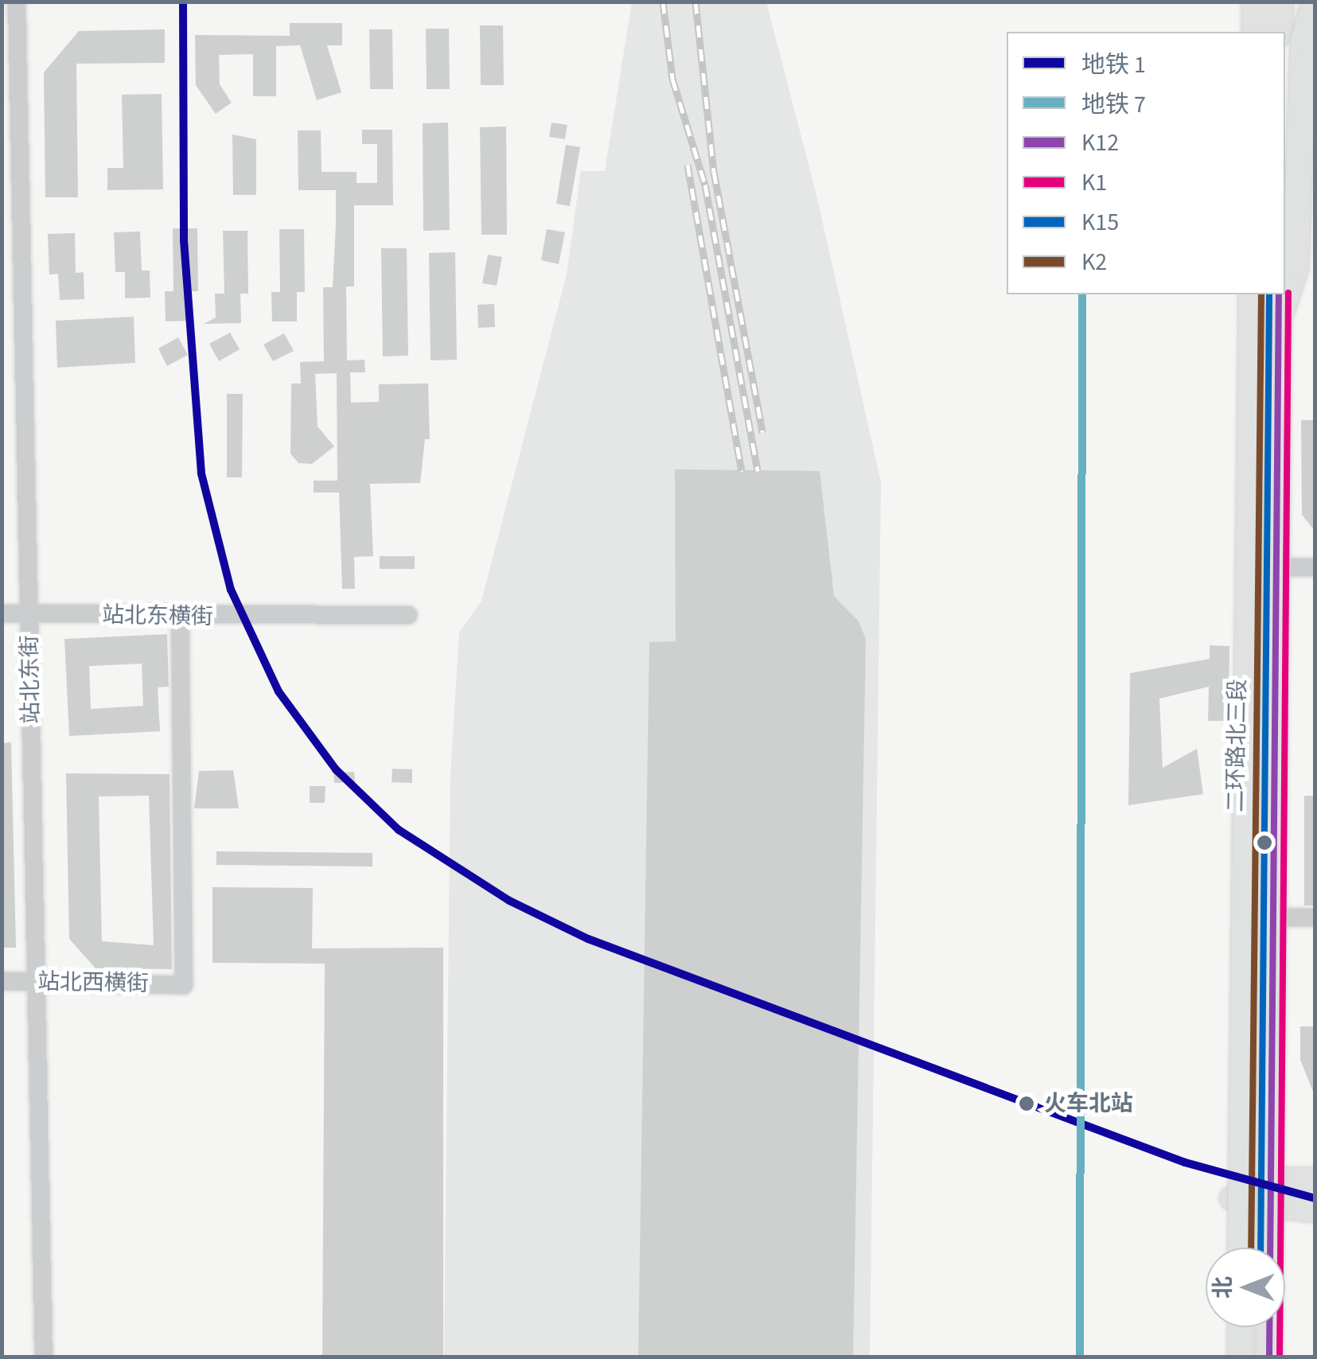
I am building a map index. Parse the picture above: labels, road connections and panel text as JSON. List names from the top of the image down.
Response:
{
  "streets": {
    "main road": ["二环路北三段"],
    "street": ["站北东横街", "站北东街", "站北西横街"]
  },
  "crossings": [
    ["站北东横街", "站北东街"],
    ["站北东横街", "站北西横街"],
    ["站北东街", "站北西横街"]
  ],
  "places": ["火车北站"],
  "lines": [
    "metro line 1",
    "transit line K1",
    "metro line 7",
    "transit line K12",
    "transit line K15",
    "transit line K2"
  ],
  "legend": [
    "地铁 1",
    "地铁 7",
    "K12",
    "K1",
    "K15",
    "K2"
  ],
  "north": "left"
}
